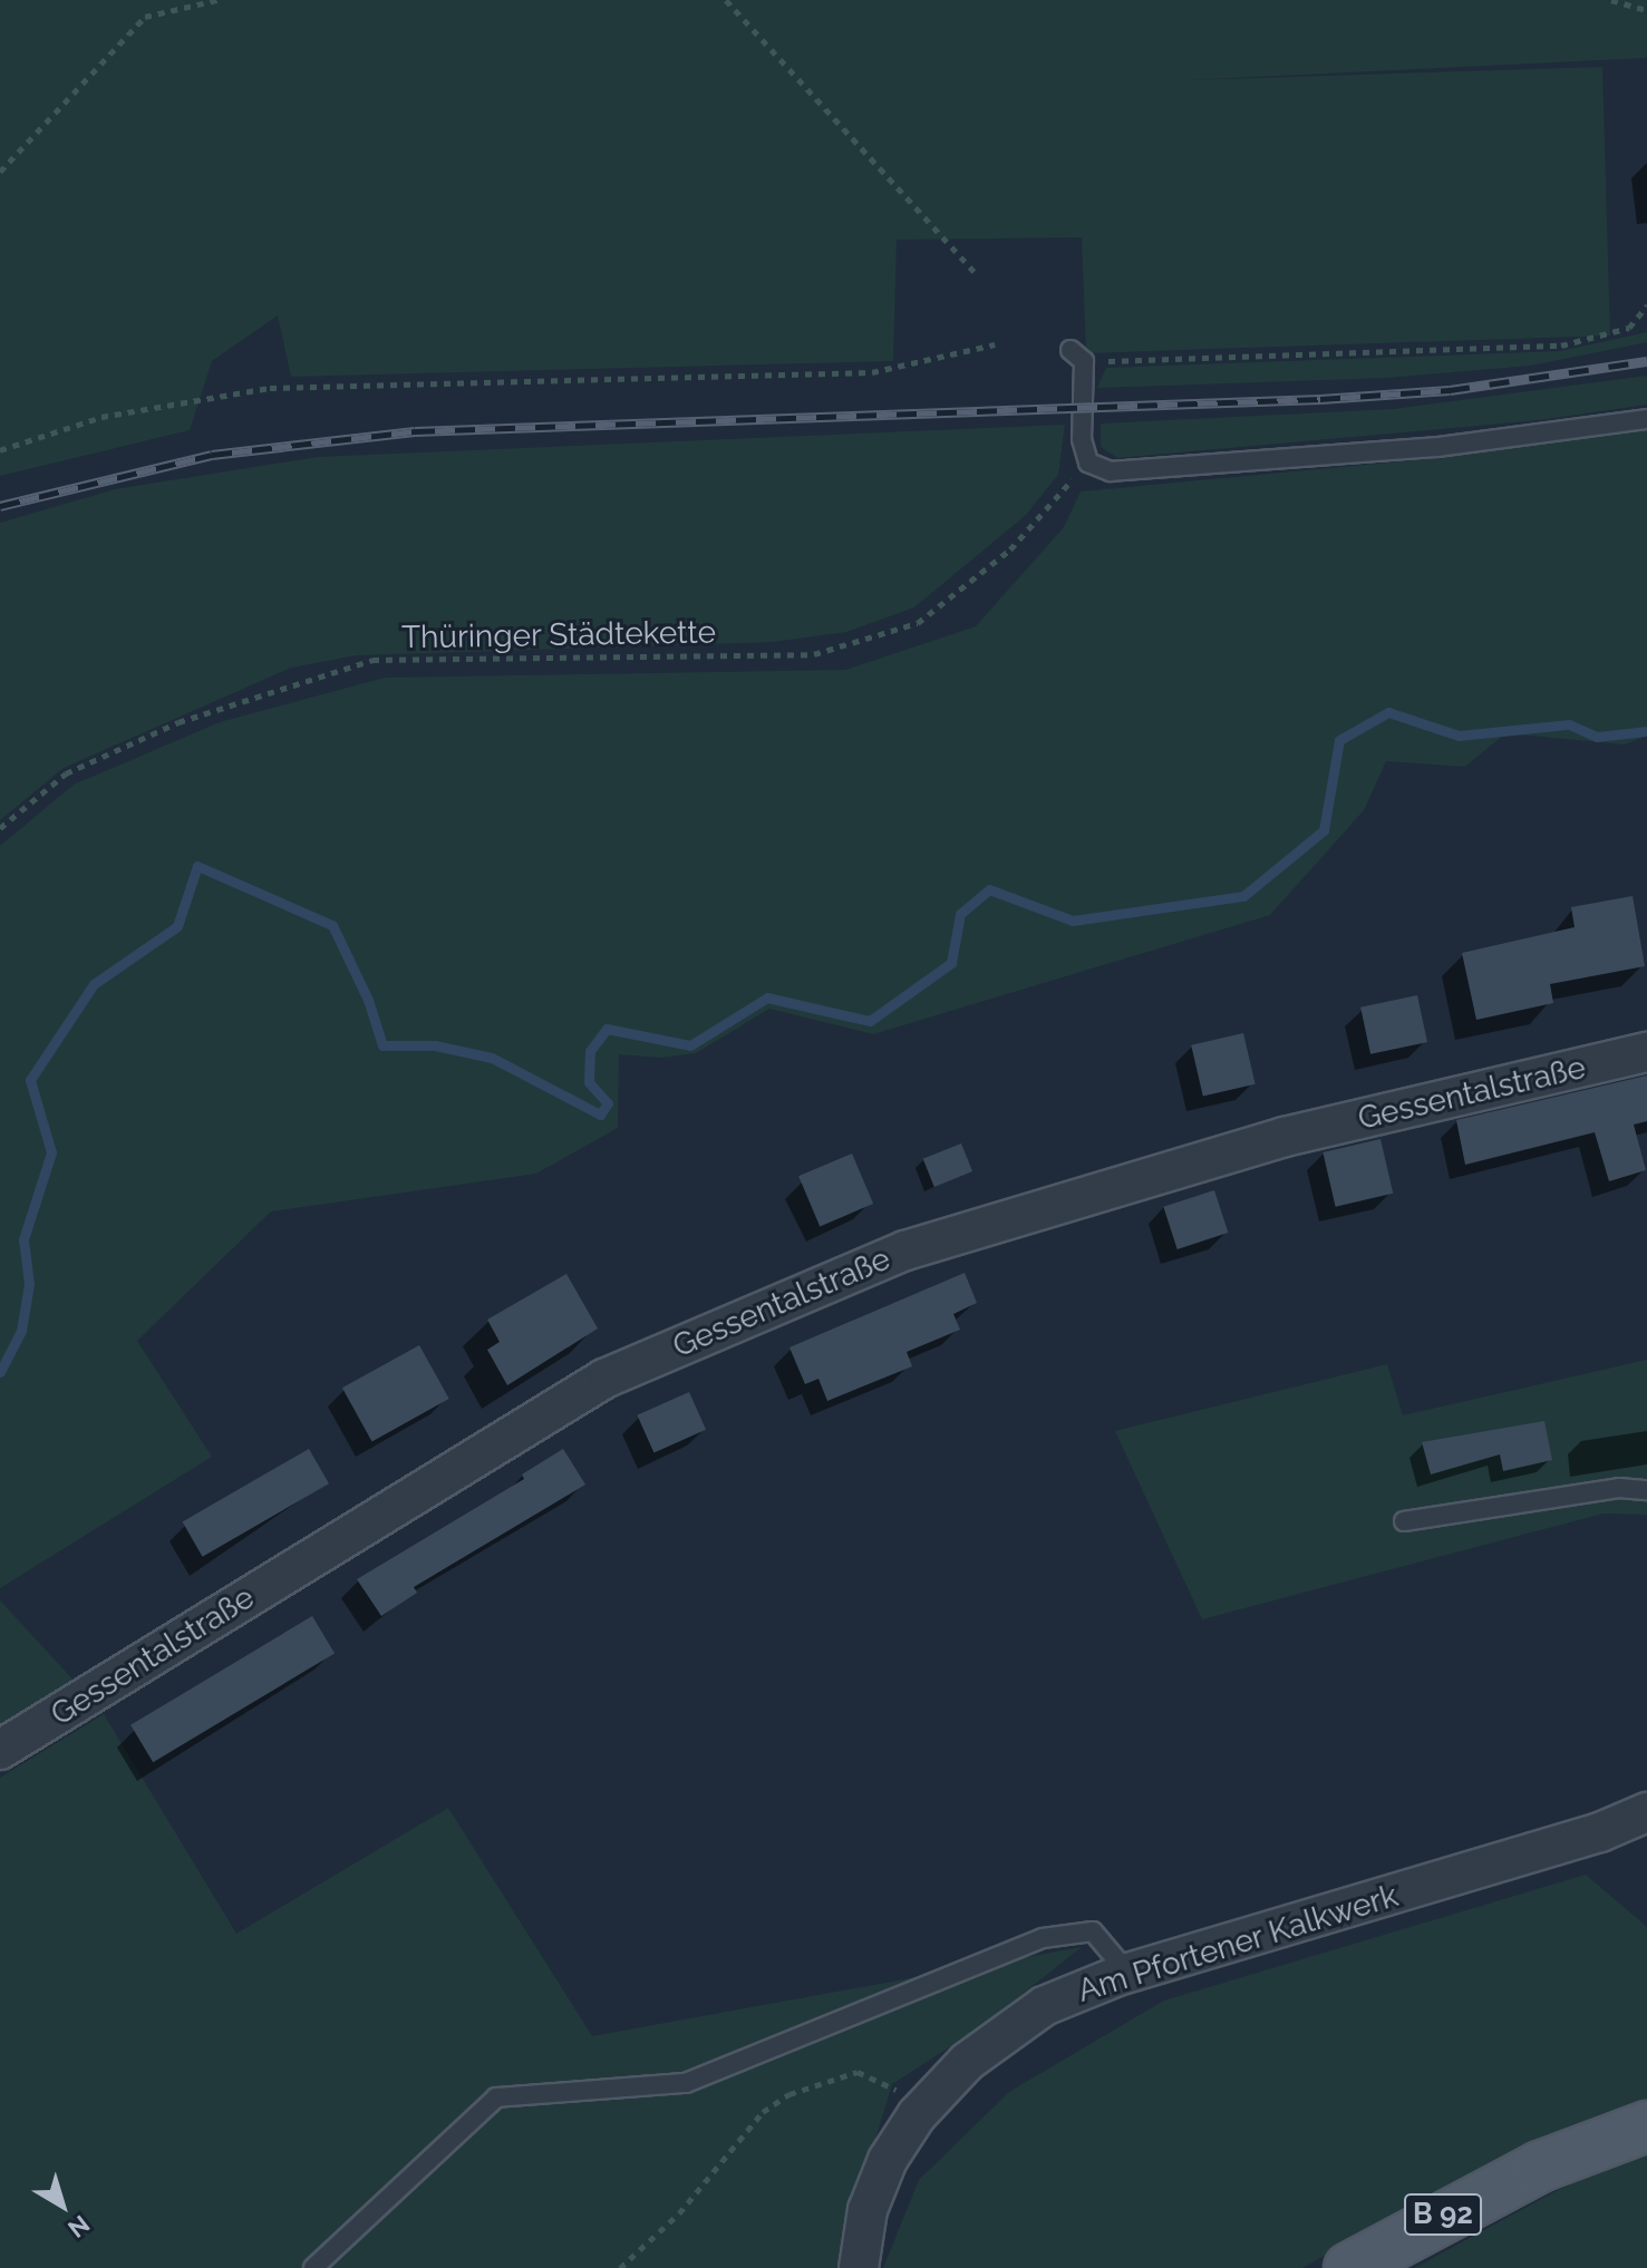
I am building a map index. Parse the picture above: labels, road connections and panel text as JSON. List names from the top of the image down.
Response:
{
  "streets": {
    "main road": ["B 92"],
    "street": ["Gessentalstraße", "Am Pfortener Kalkwerk"],
    "path": ["Thüringer Städtekette"]
  },
  "north": "bottom right"
}
